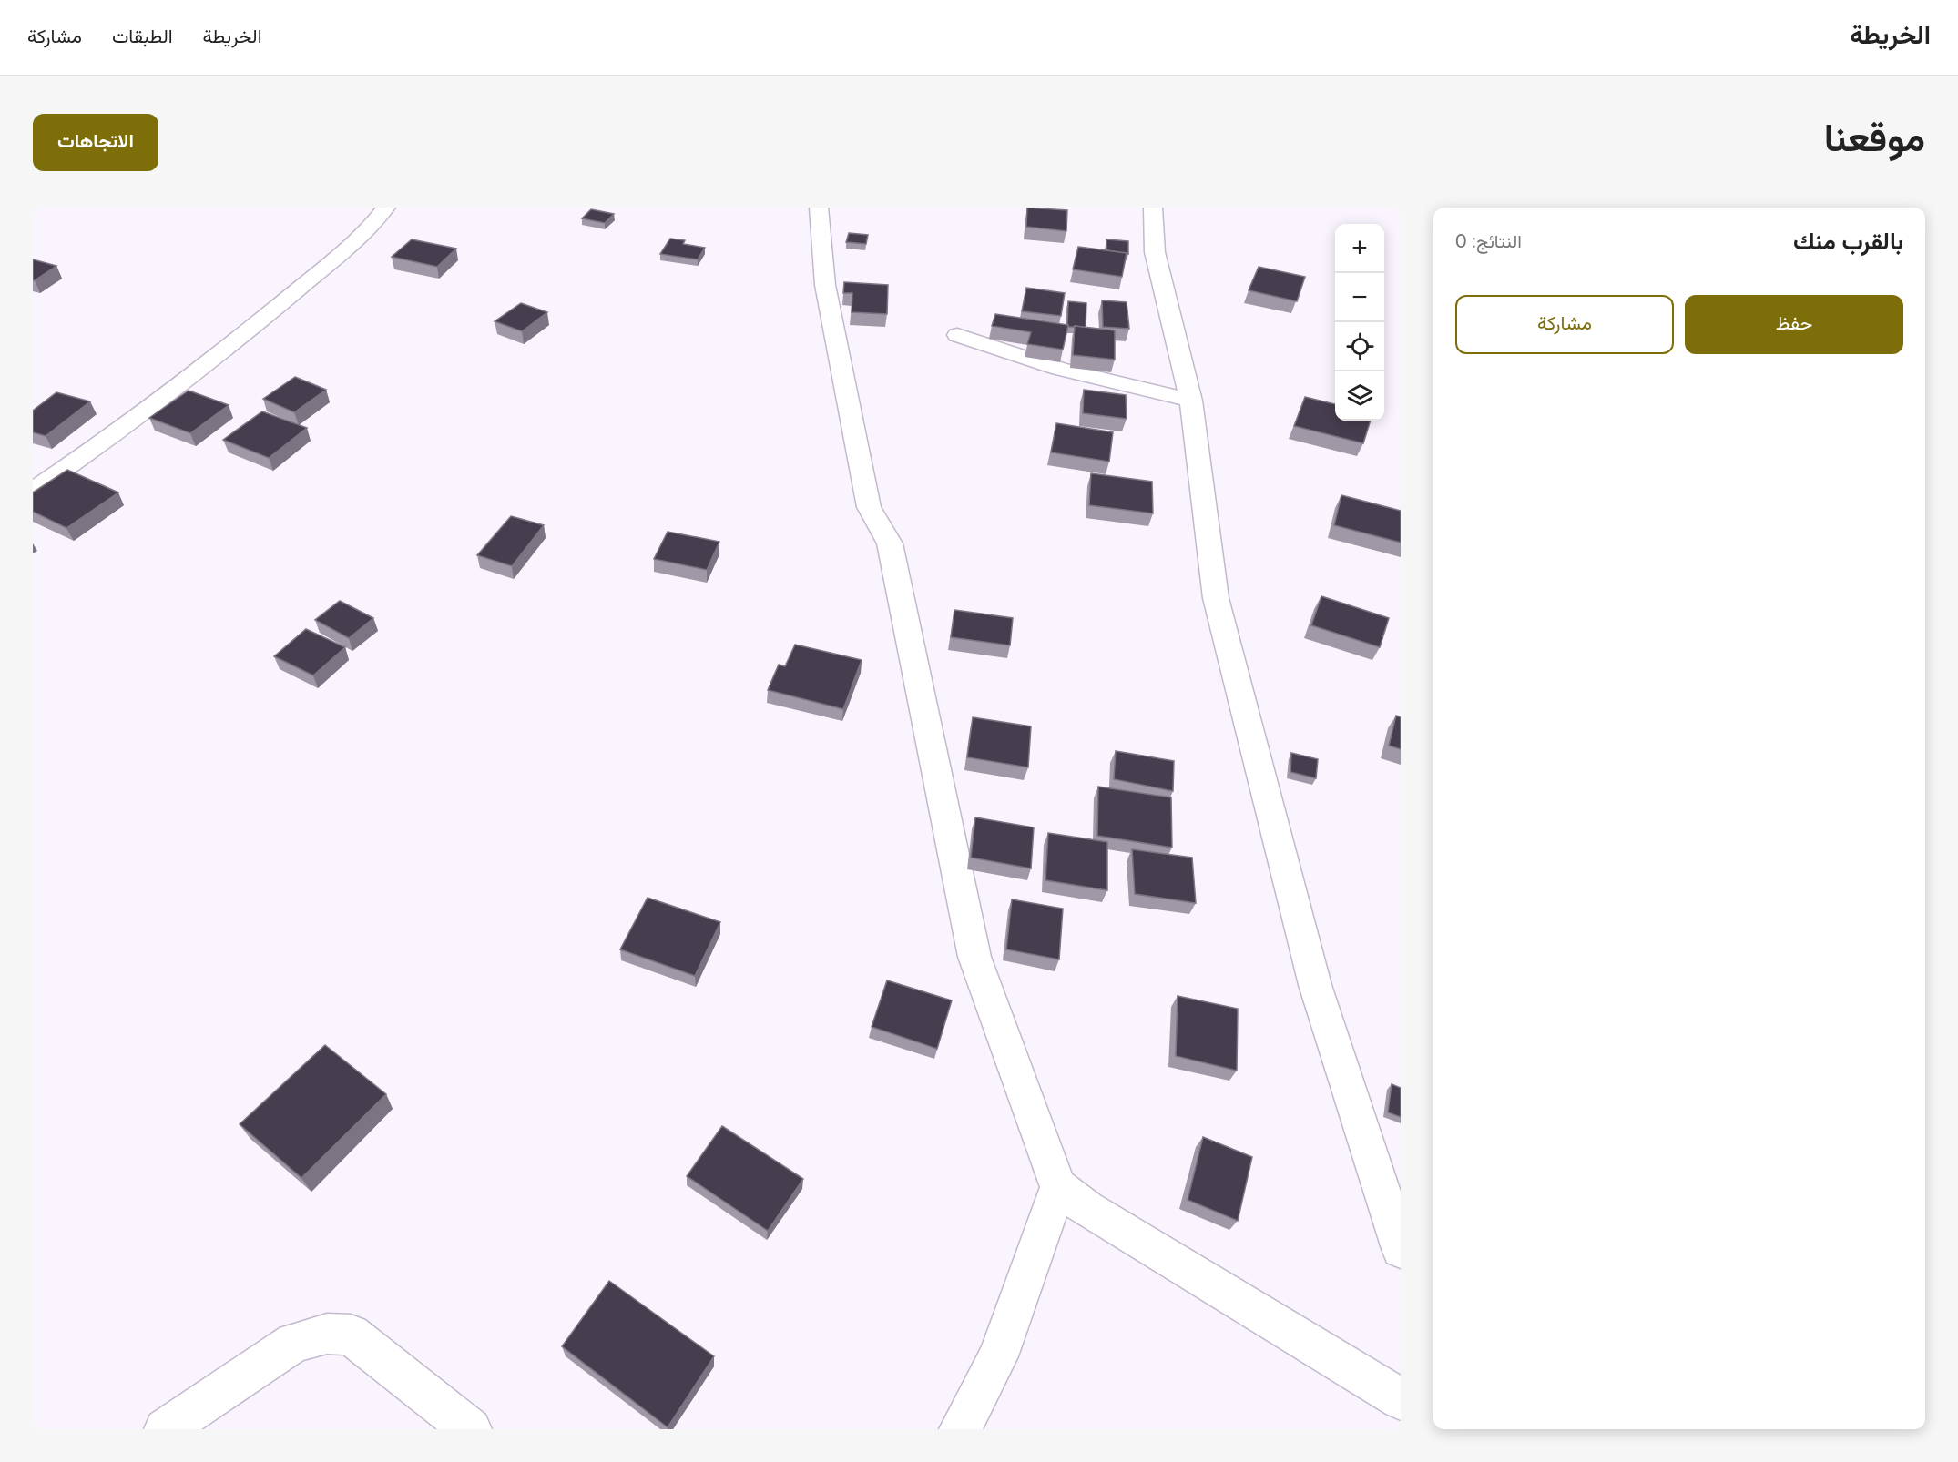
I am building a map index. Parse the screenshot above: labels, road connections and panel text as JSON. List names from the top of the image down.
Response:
{
  "page": {
    "header": "الخريطة",
    "nav": ["الخريطة", "الطبقات", "مشاركة"],
    "title": "موقعنا",
    "buttons": [
      "الاتجاهات",
      ["حفظ", "مشاركة"]
    ],
    "heading": ["بالقرب منك", "النتائج: 0"],
    "map_buttons": ["+", "−"]
  }
}
